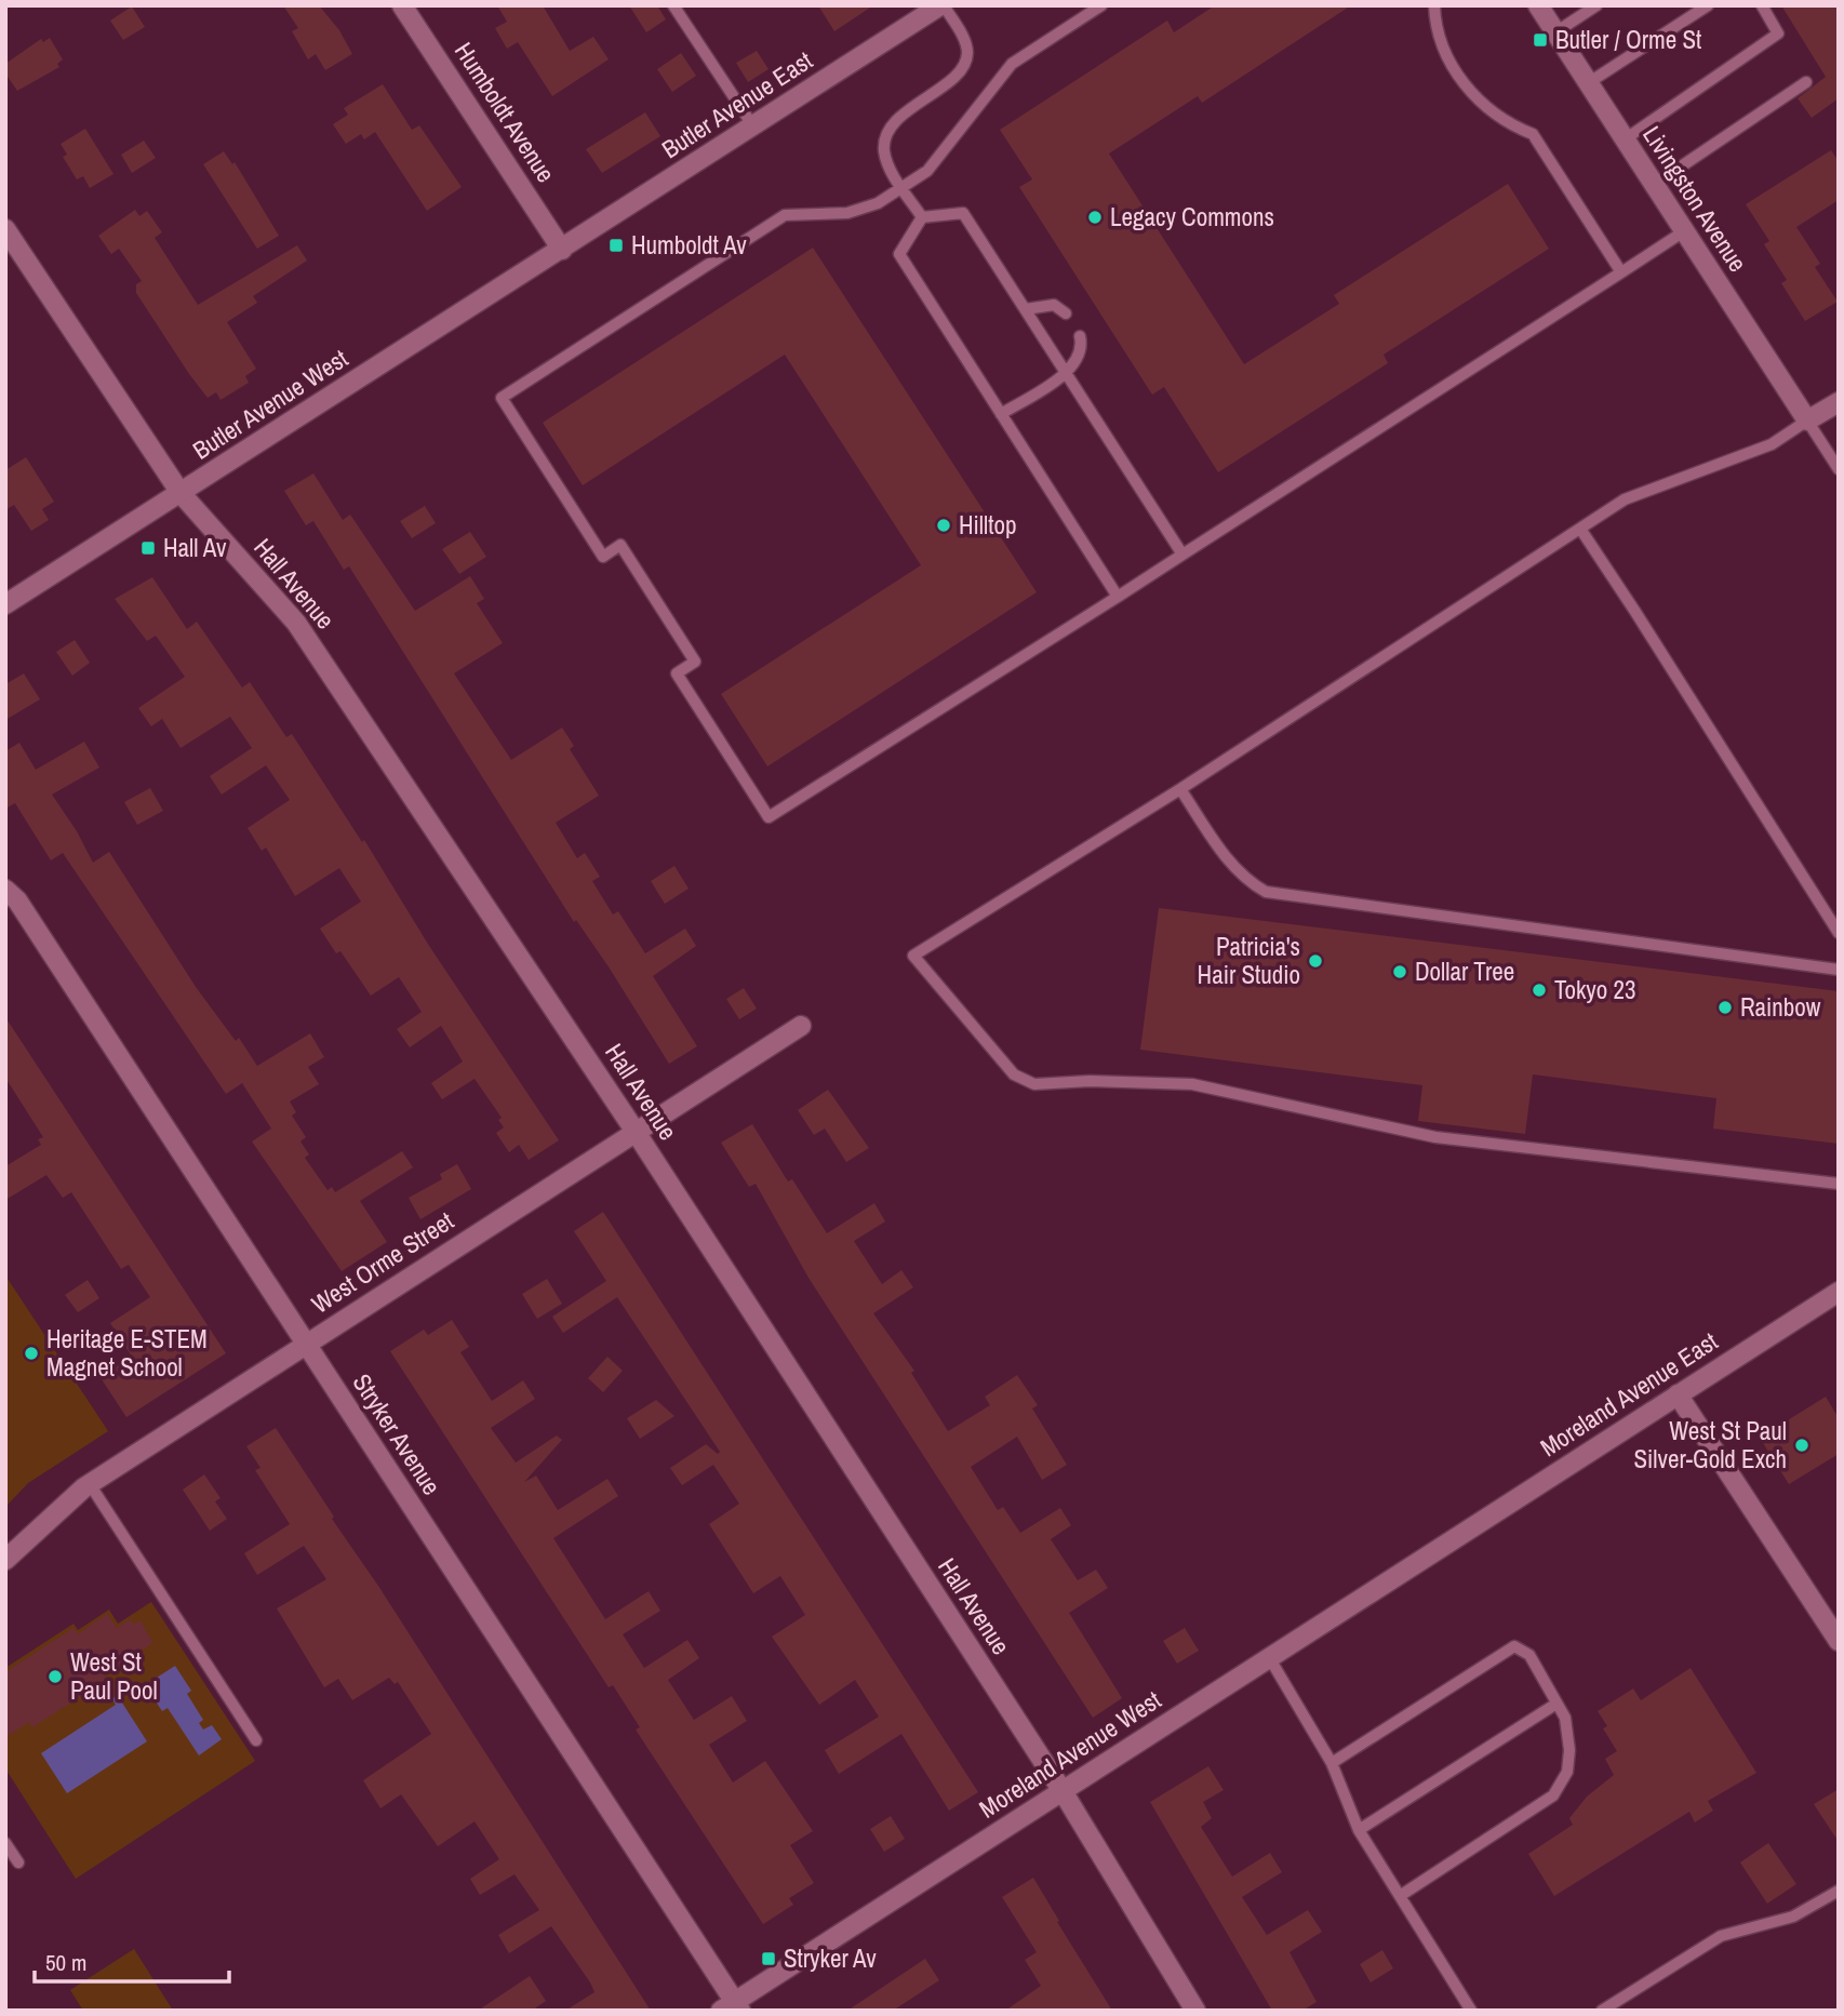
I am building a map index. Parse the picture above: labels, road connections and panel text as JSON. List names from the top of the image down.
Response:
{
  "streets": {
    "street": [
      "Butler Avenue East",
      "Humboldt Avenue",
      "Livingston Avenue",
      "Butler Avenue West",
      "Hall Avenue",
      "West Orme Street",
      "Moreland Avenue East",
      "Stryker Avenue",
      "Moreland Avenue West"
    ]
  },
  "crossings": [
    ["Butler Avenue East", "Humboldt Avenue"],
    ["Butler Avenue East", "Butler Avenue West"],
    ["Humboldt Avenue", "Butler Avenue West"],
    ["Butler Avenue West", "Hall Avenue"],
    ["Hall Avenue", "West Orme Street"],
    ["Hall Avenue", "Moreland Avenue West"],
    ["West Orme Street", "Stryker Avenue"],
    ["Moreland Avenue East", "Moreland Avenue West"],
    ["Stryker Avenue", "Moreland Avenue West"]
  ],
  "places": {
    "transit": [
      "Butler / Orme St",
      "Humboldt Av",
      "Hall Av",
      "Stryker Av"
    ],
    "other": [
      "Legacy Commons",
      "Hilltop",
      "Patricia's Hair Studio",
      "Dollar Tree",
      "Tokyo 23",
      "Rainbow",
      "Heritage E-STEM Magnet School",
      "West St Paul Silver-Gold Exch",
      "West St Paul Pool"
    ]
  },
  "scale_bar": "50 m"
}
